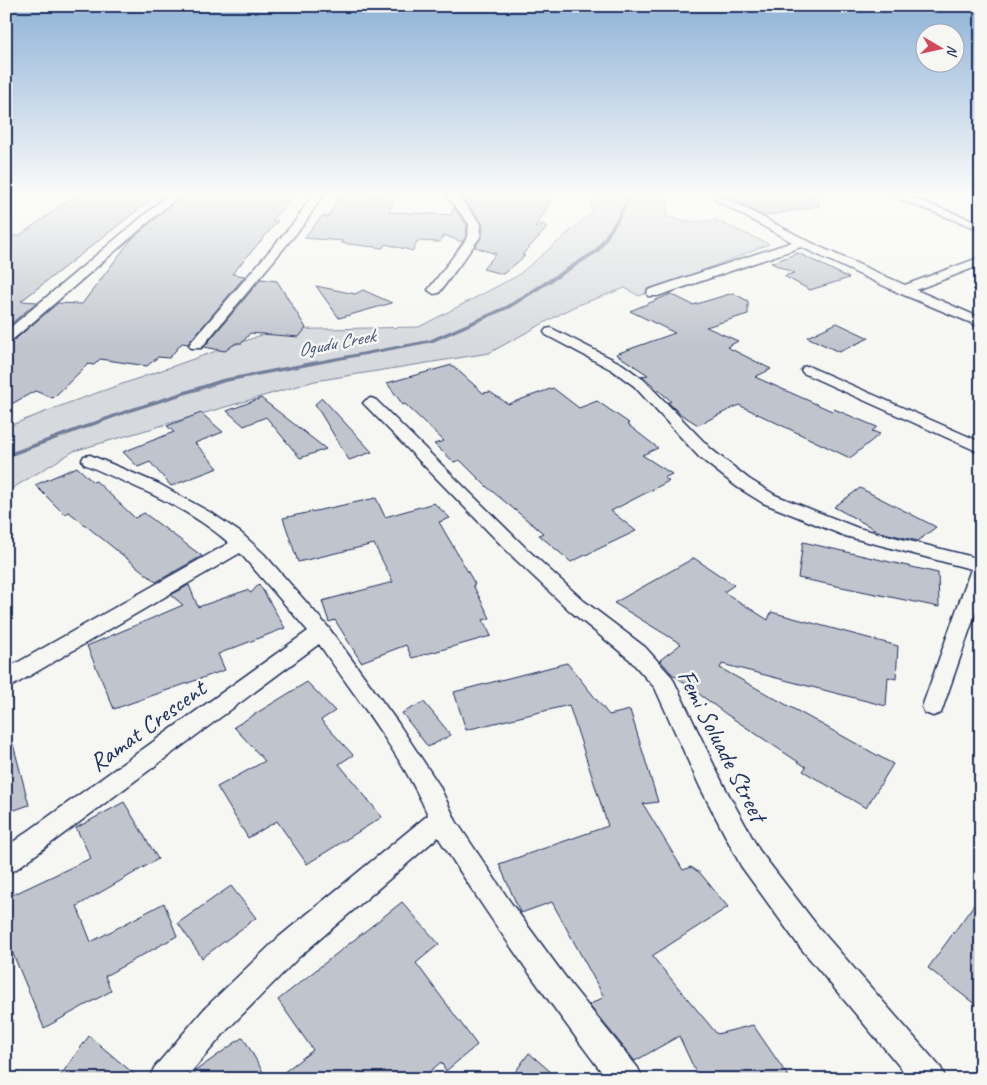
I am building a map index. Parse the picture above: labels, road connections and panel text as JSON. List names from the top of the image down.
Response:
{
  "streets": {
    "street": ["Ramat Crescent", "Femi Soluade Street"]
  },
  "water": ["Ogudu Creek"],
  "north": "right"
}
